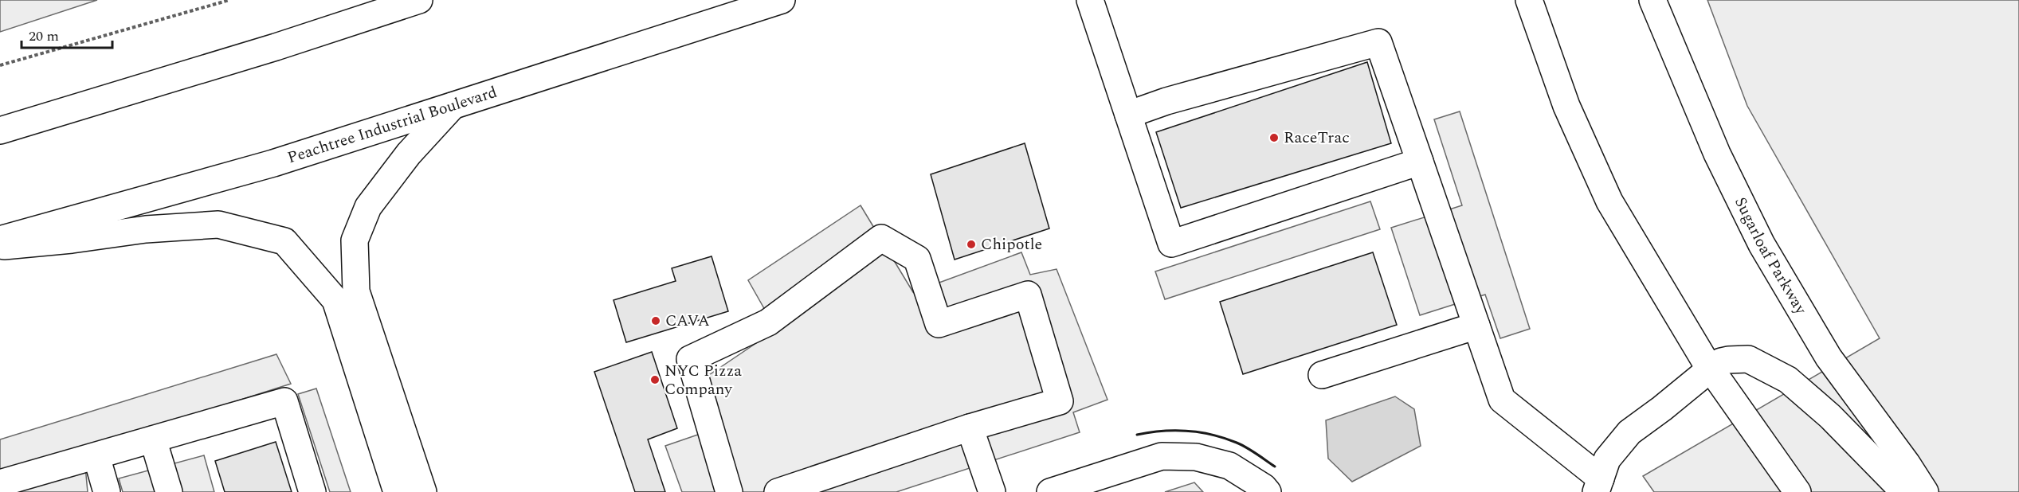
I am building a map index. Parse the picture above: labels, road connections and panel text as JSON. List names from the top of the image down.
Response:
{
  "streets": {
    "main road": ["Peachtree Industrial Boulevard", "Sugarloaf Parkway"]
  },
  "places": [
    "RaceTrac",
    "Chipotle",
    "CAVA",
    "NYC Pizza Company"
  ],
  "scale_bar": "20 m"
}
